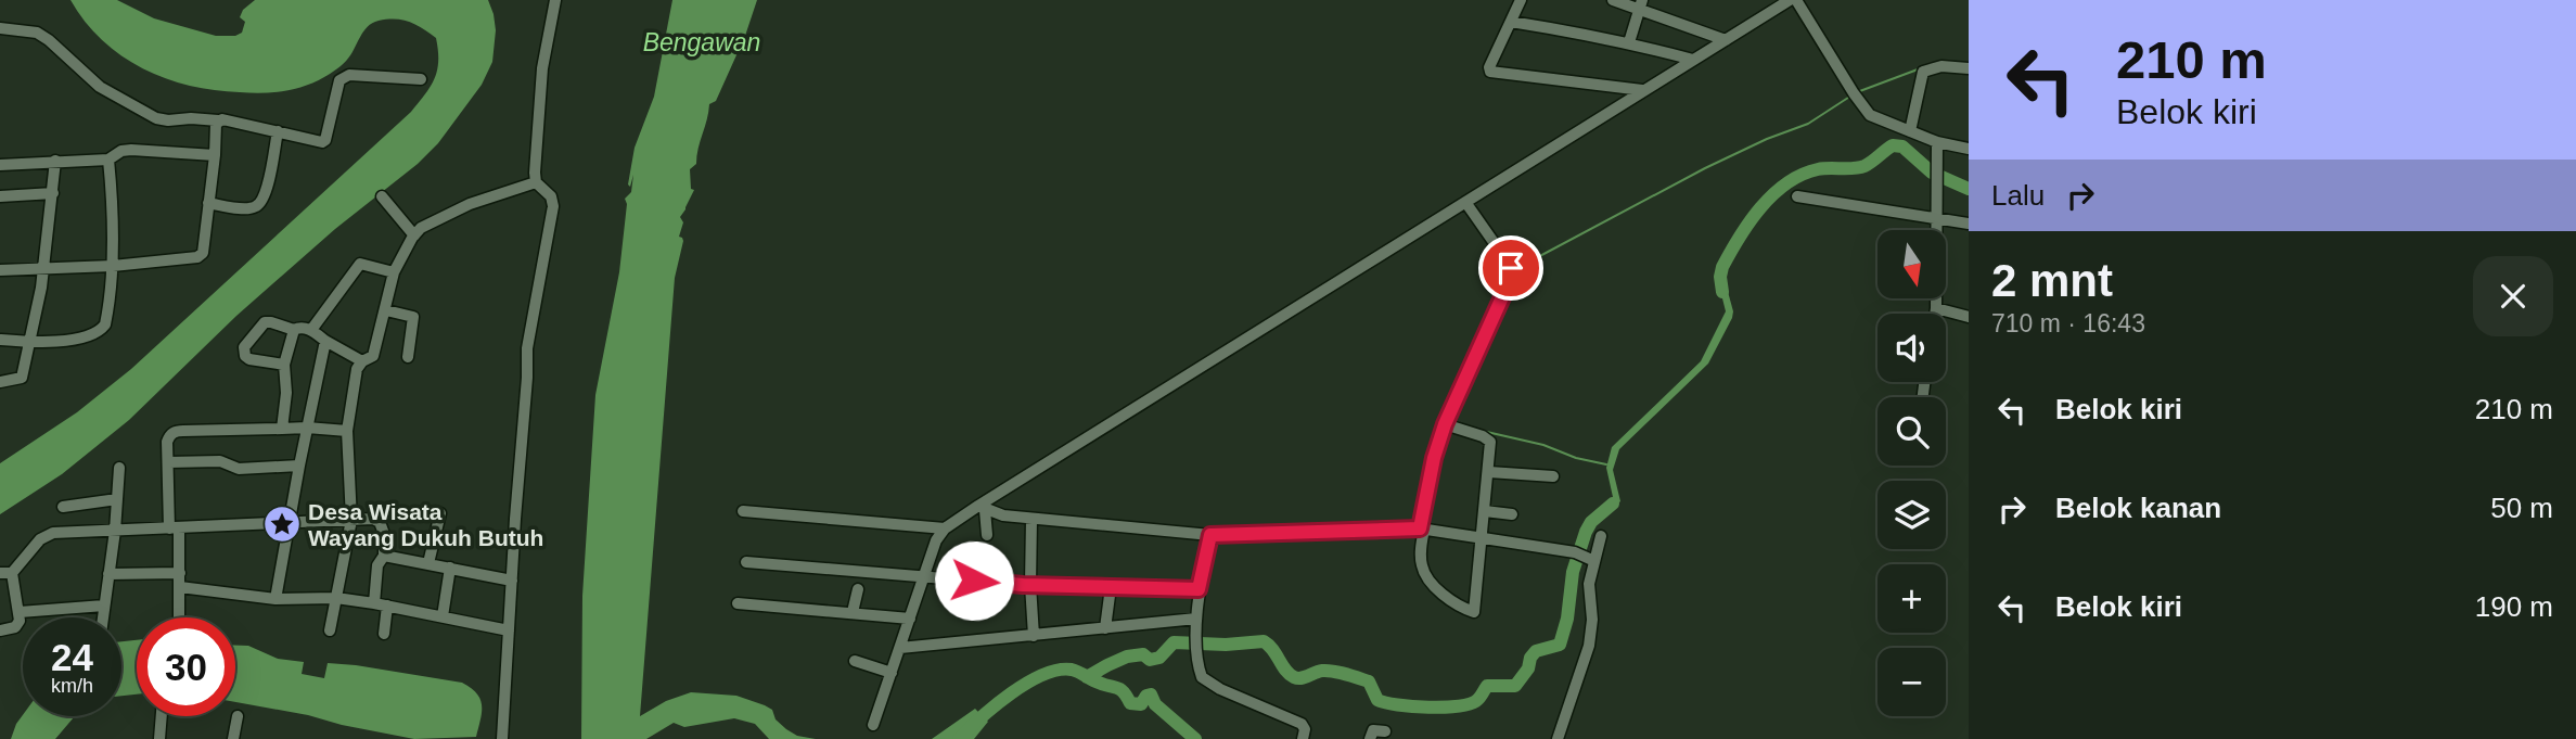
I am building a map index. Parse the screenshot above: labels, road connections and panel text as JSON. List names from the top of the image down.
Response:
{
  "water": ["Bengawan"],
  "places": {
    "place": ["Desa Wisata Wayang Dukuh Butuh"]
  },
  "north": "bottom",
  "page": {
    "turn": ["210 m", "Belok kiri"],
    "then": "Lalu",
    "map_buttons": ["+", "−"],
    "heading": ["2 mnt", "710 m · 16:43"],
    "list": [
      {
        "name": "Belok kiri",
        "value": "210 m"
      },
      {
        "name": "Belok kanan",
        "value": "50 m"
      },
      {
        "name": "Belok kiri",
        "value": "190 m"
      }
    ],
    "speed": "24 km/h",
    "limit": "30"
  }
}
